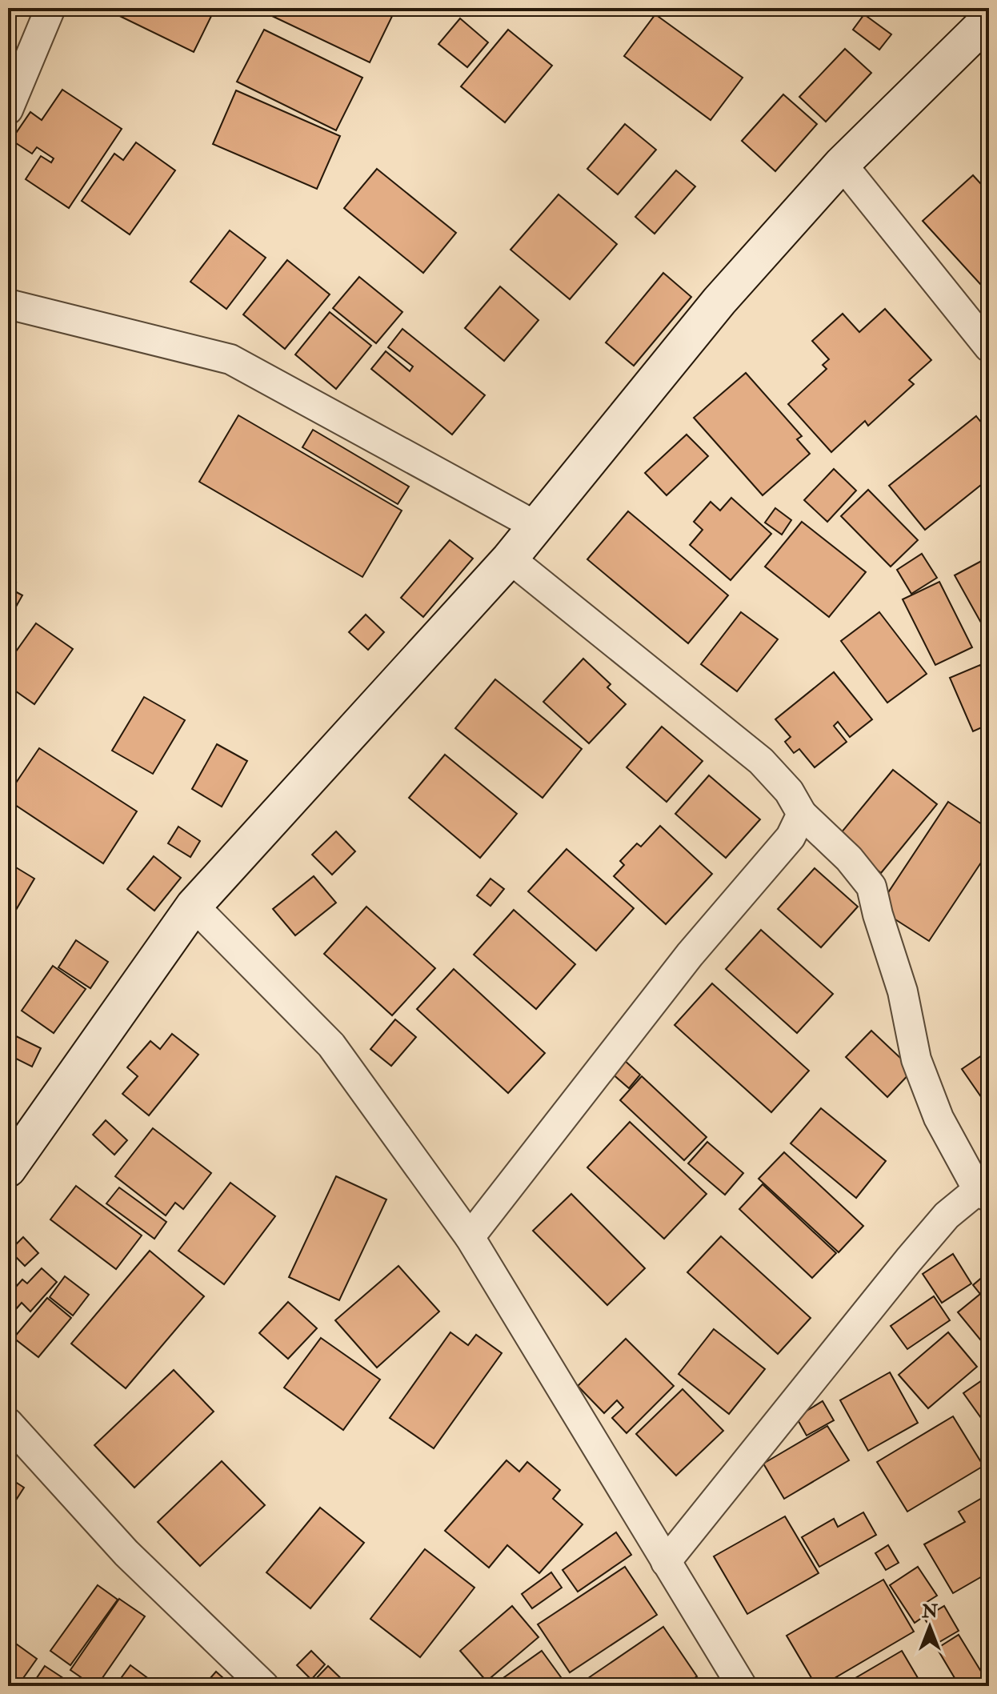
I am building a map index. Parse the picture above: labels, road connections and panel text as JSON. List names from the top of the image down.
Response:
{
  "north": "top"
}
